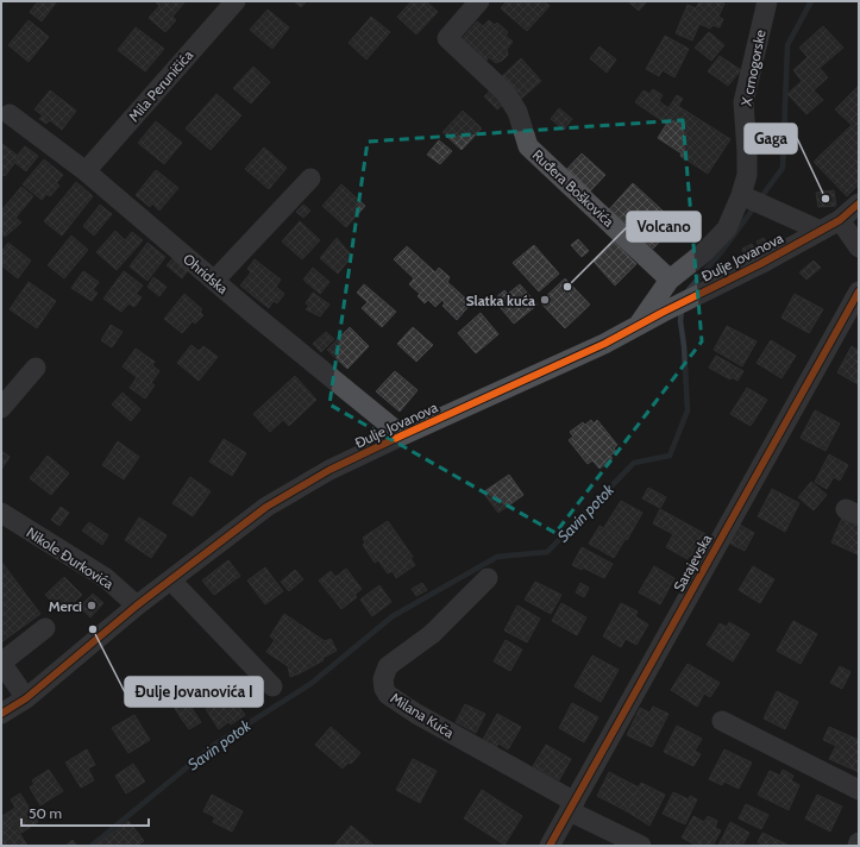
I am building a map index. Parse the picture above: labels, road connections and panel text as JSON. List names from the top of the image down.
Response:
{
  "streets": {
    "street": [
      "X crnogorske",
      "Mila Peruničića",
      "Ruđera Boškovića",
      "Đulje Jovanova",
      "Ohridska",
      "Nikole Đurkovića",
      "Sarajevska",
      "Milana Kuča"
    ]
  },
  "crossings": [
    ["X crnogorske", "Ruđera Boškovića"],
    ["X crnogorske", "Đulje Jovanova"],
    ["Mila Peruničića", "Ohridska"],
    ["Đulje Jovanova", "Ohridska"],
    ["Đulje Jovanova", "Nikole Đurkovića"],
    ["Sarajevska", "Milana Kuča"]
  ],
  "water": ["Savin potok"],
  "places": [
    "Gaga",
    "Volcano",
    "Slatka kuća",
    "Merci",
    "Đulje Jovanovića I"
  ],
  "scale_bar": "50 m"
}
